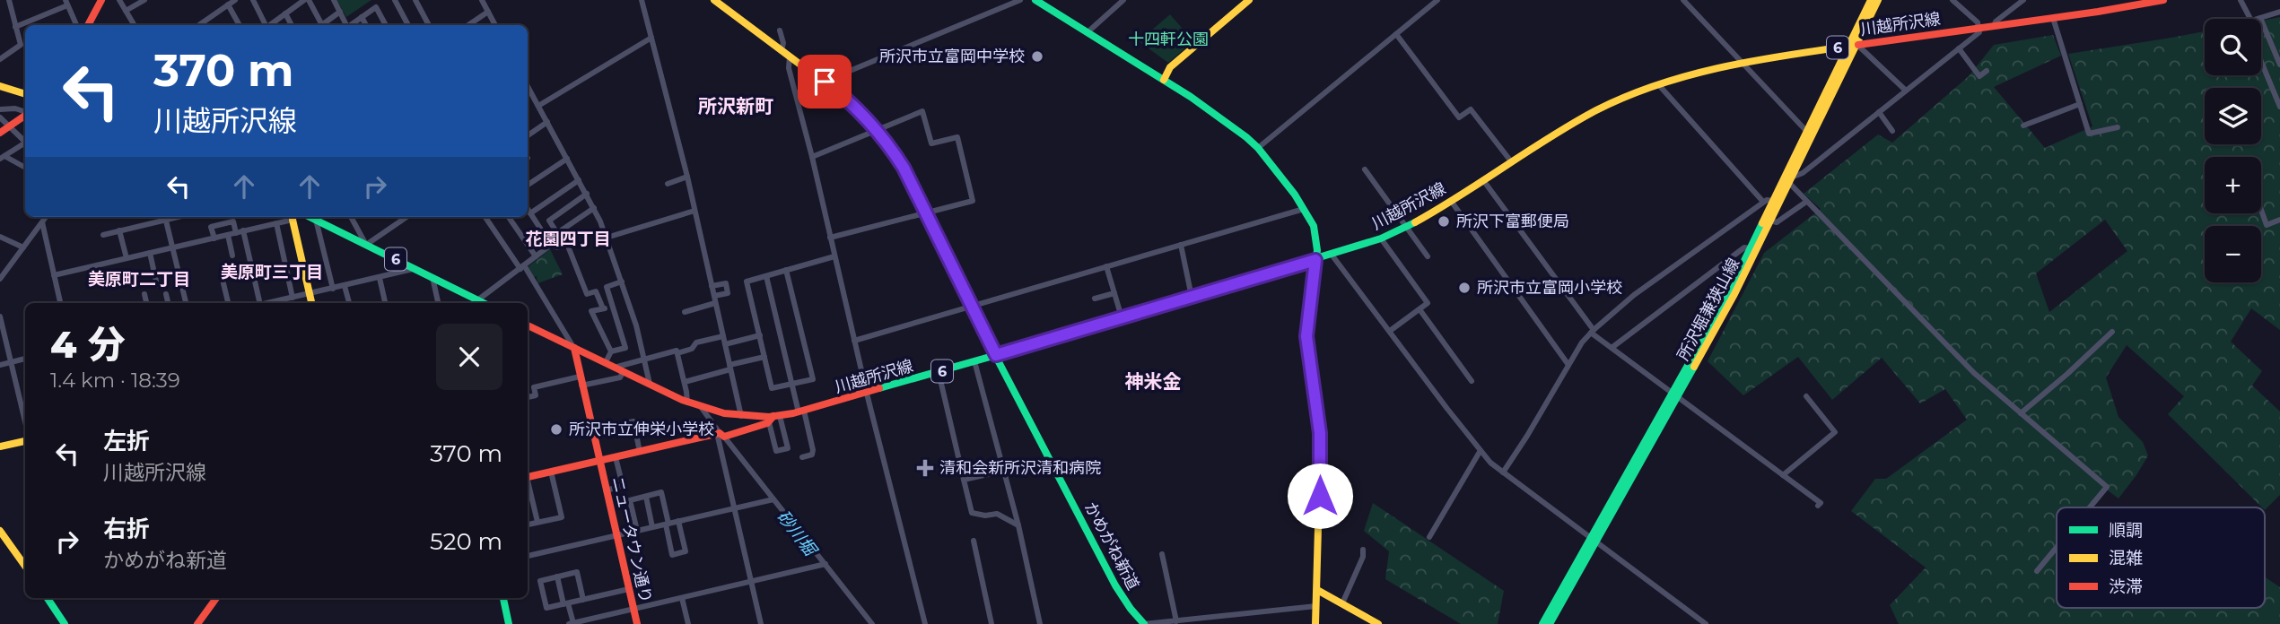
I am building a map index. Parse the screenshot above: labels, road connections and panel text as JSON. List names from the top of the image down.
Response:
{
  "streets": {
    "main road": [
      "川越所沢線",
      "6",
      "所沢堀兼狭山線",
      "ニュータウン通り",
      "かめがね新道"
    ]
  },
  "crossings": [
    ["川越所沢線", "所沢堀兼狭山線"],
    ["川越所沢線", "ニュータウン通り"],
    ["川越所沢線", "かめがね新道"]
  ],
  "districts": [
    "所沢新町",
    "花園四丁目",
    "美原町三丁目",
    "美原町二丁目",
    "神米金"
  ],
  "water": ["砂川堀"],
  "parks": ["十四軒公園"],
  "places": {
    "other": [
      "所沢市立富岡中学校",
      "所沢下富郵便局",
      "所沢市立富岡小学校",
      "所沢市立伸栄小学校"
    ],
    "health": ["清和会新所沢清和病院"]
  },
  "legend": ["順調", "混雑", "渋滞"],
  "page": {
    "map_buttons": ["+", "−"],
    "turn": ["370 m", "川越所沢線"],
    "heading": ["4 分", "1.4 km · 18:39"],
    "list": [
      {
        "name": "左折",
        "note": "川越所沢線",
        "value": "370 m"
      },
      {
        "name": "右折",
        "note": "かめがね新道",
        "value": "520 m"
      }
    ]
  }
}
